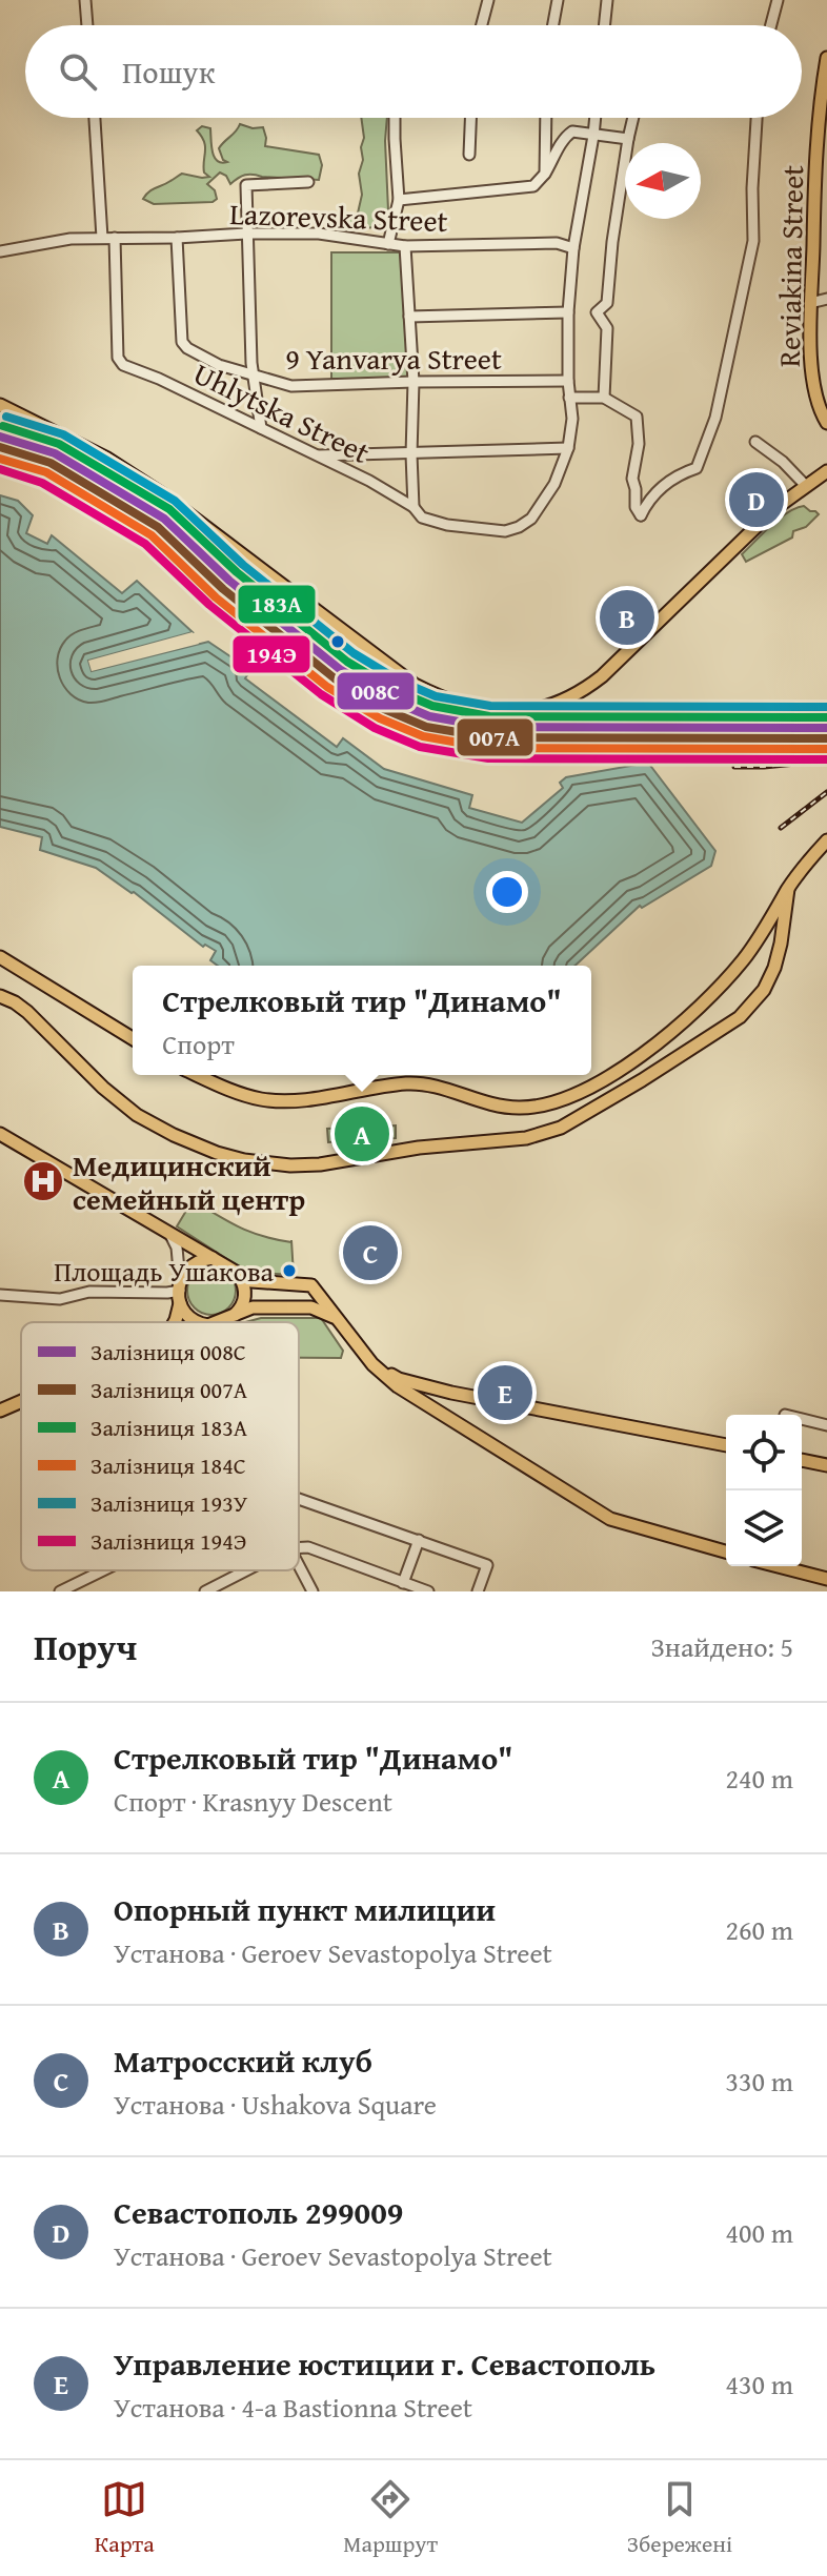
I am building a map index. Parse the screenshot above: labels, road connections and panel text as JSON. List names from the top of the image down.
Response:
{
  "streets": {
    "main road": ["Reviakina Street"],
    "street": ["Lazorevska Street", "9 Yanvarya Street", "Uhlytska Street"]
  },
  "crossings": [
    ["Lazorevska Street", "9 Yanvarya Street"],
    ["Lazorevska Street", "Uhlytska Street"]
  ],
  "places": {
    "hospital": ["Медицинский семейный центр"],
    "other": ["Площадь Ушакова"]
  },
  "lines": [
    "rail line 193У",
    "rail line 183А",
    "rail line 008С",
    "rail line 007А",
    "rail line 184С",
    "rail line 194Э"
  ],
  "legend": [
    "Залізниця 008С",
    "Залізниця 007А",
    "Залізниця 183А",
    "Залізниця 184С",
    "Залізниця 193У",
    "Залізниця 194Э"
  ],
  "north": "left",
  "page": {
    "search": "Пошук",
    "pins": [
      "D",
      "B",
      "A",
      "C",
      "E"
    ],
    "popup": ["Стрелковый тир \"Динамо\"", "Спорт"],
    "heading": ["Поруч", "Знайдено: 5"],
    "list": [
      {
        "mark": "A",
        "name": "Стрелковый тир \"Динамо\"",
        "note": "Спорт · Krasnyy Descent",
        "value": "240 m"
      },
      {
        "mark": "B",
        "name": "Опорный пункт милиции",
        "note": "Установа · Geroev Sevastopolya Street",
        "value": "260 m"
      },
      {
        "mark": "C",
        "name": "Матросский клуб",
        "note": "Установа · Ushakova Square",
        "value": "330 m"
      },
      {
        "mark": "D",
        "name": "Севастополь 299009",
        "note": "Установа · Geroev Sevastopolya Street",
        "value": "400 m"
      },
      {
        "mark": "E",
        "name": "Управление юстиции г. Севастополь",
        "note": "Установа · 4-a Bastionna Street",
        "value": "430 m"
      }
    ],
    "nav": ["Карта", "Маршрут", "Збережені"]
  }
}
